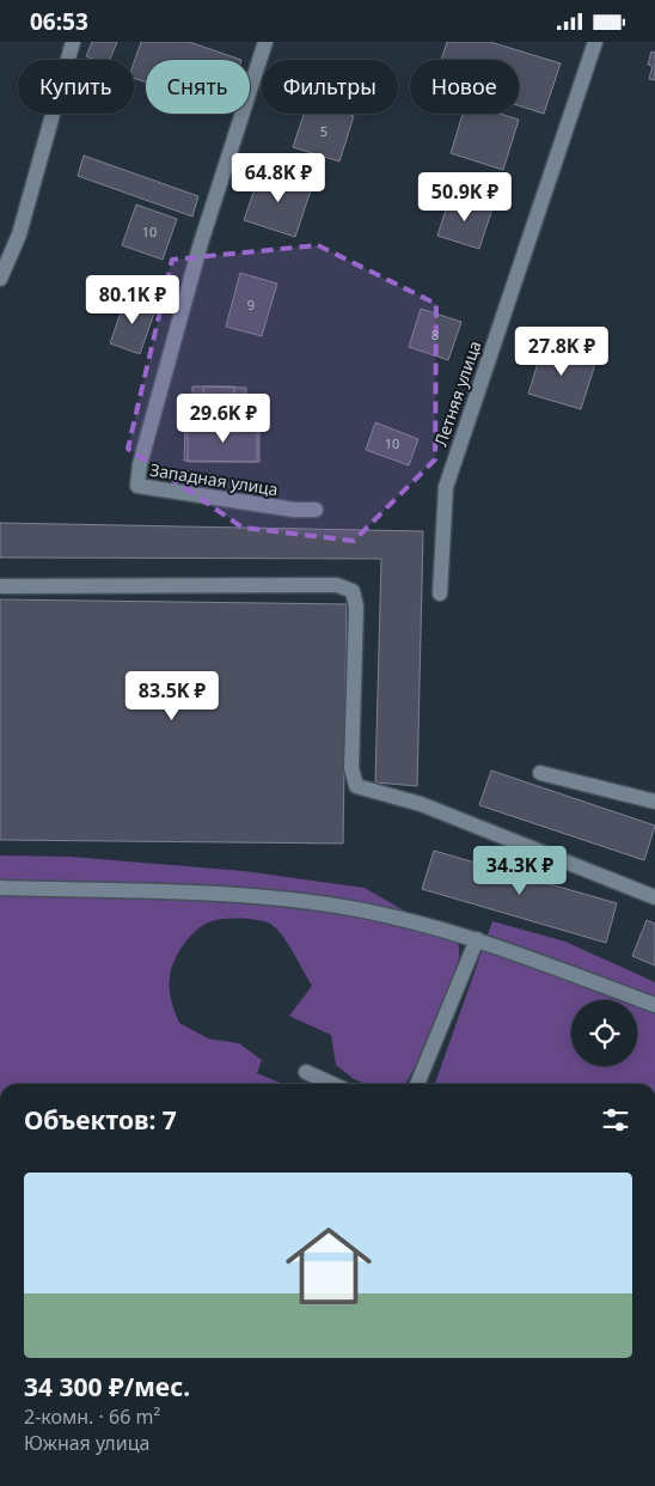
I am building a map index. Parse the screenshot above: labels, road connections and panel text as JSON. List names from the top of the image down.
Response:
{
  "streets": {
    "street": ["Летняя улица", "Западная улица"]
  },
  "house_numbers": [
    "5",
    "10",
    "9",
    "8",
    "10"
  ],
  "page": {
    "status": "06:53",
    "chip": [
      "Купить",
      "Снять",
      "Фильтры",
      "Новое"
    ],
    "price": [
      "64.8K ₽",
      "50.9K ₽",
      "80.1K ₽",
      "27.8K ₽",
      "29.6K ₽",
      "83.5K ₽",
      "34.3K ₽"
    ],
    "heading": "Объектов: 7",
    "list": [
      {
        "name": "34 300 ₽/мес.",
        "note": "2-комн. · 66 m² · Южная улица"
      }
    ]
  }
}
